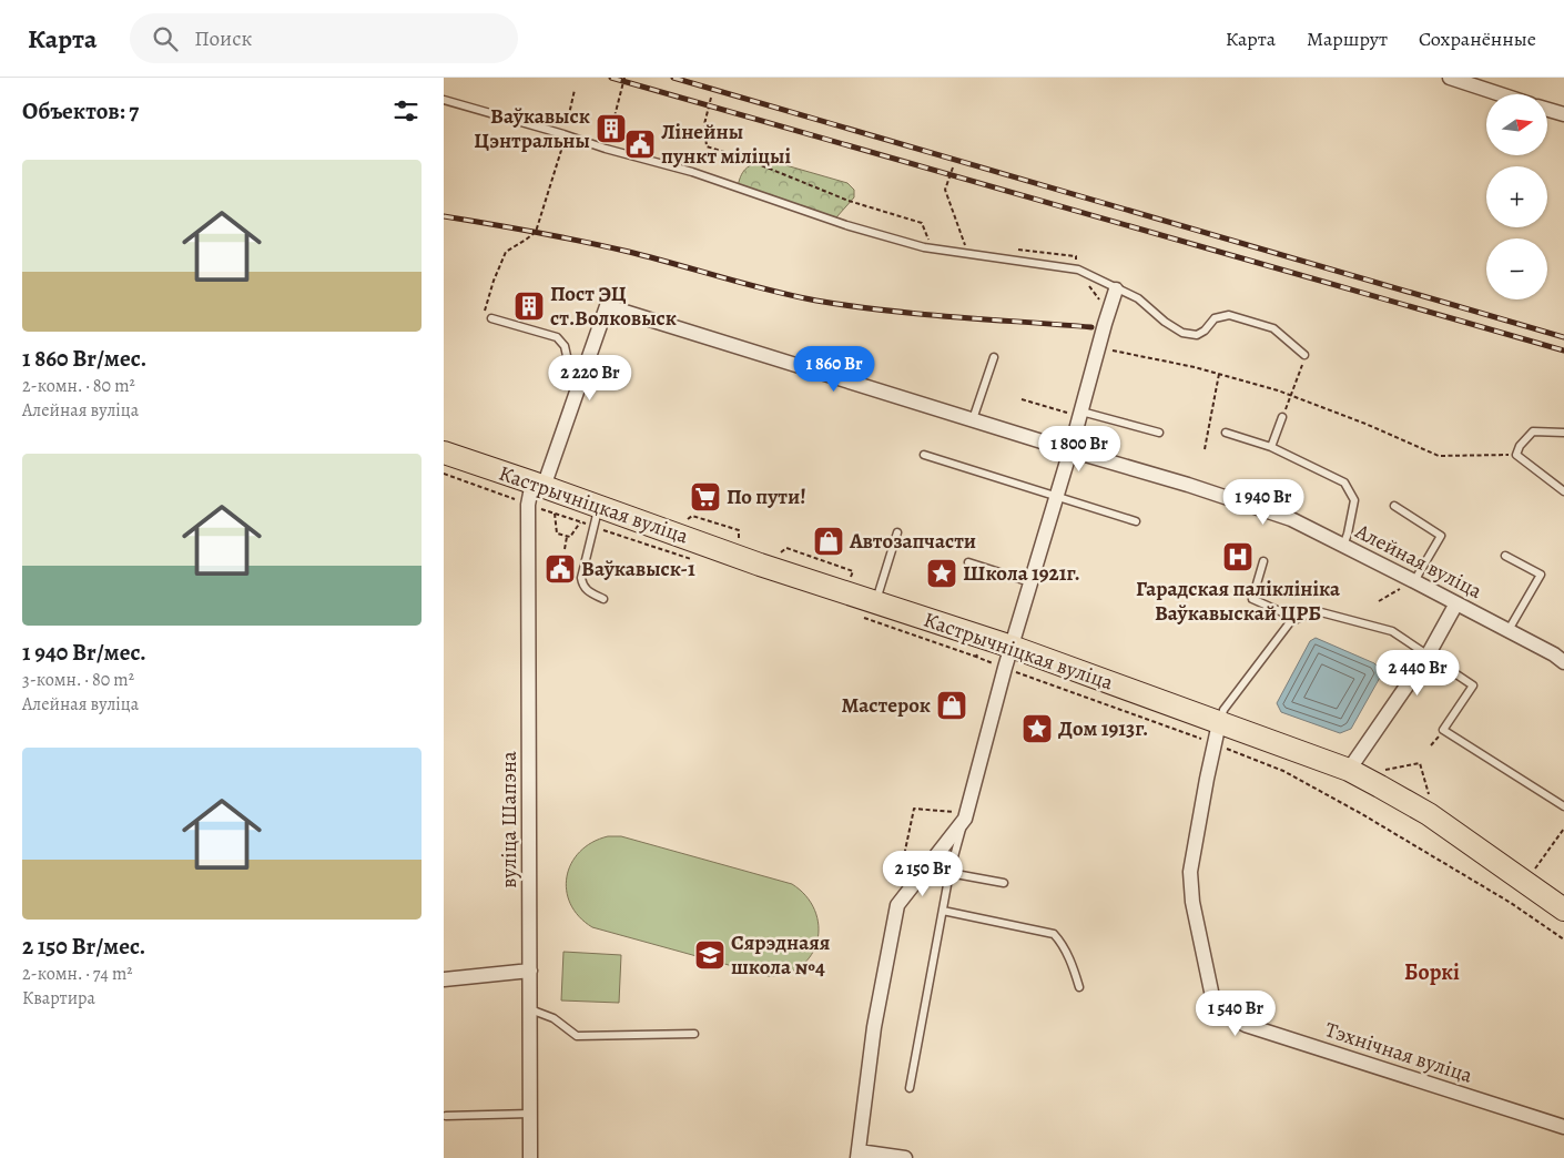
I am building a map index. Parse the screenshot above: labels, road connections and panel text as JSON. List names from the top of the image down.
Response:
{
  "streets": {
    "main road": ["Кастрычніцкая вуліца"],
    "street": ["Алейная вуліца", "вуліца Шапэна", "Тэхнічная вуліца"]
  },
  "crossings": [
    ["Кастрычніцкая вуліца", "Алейная вуліца"],
    ["Кастрычніцкая вуліца", "вуліца Шапэна"],
    ["Кастрычніцкая вуліца", "Тэхнічная вуліца"],
    ["Алейная вуліца", "вуліца Шапэна"]
  ],
  "districts": ["Боркі"],
  "places": {
    "building": ["Ваўкавыск Цэнтральны", "Пост ЭЦ ст.Волковыск"],
    "public building": ["Лінейны пункт міліцыі", "Ваўкавыск-1"],
    "supermarket": ["По пути!"],
    "shop": ["Автозапчасти", "Мастерок"],
    "hospital": ["Гарадская паліклініка Ваўкавыскай ЦРБ"],
    "place": ["Школа 1921г.", "Дом 1913г."],
    "school or university": ["Сярэднаяя школа №4"]
  },
  "north": "right",
  "page": {
    "header": "Карта",
    "search": "Поиск",
    "nav": ["Карта", "Маршрут", "Сохранённые"],
    "heading": "Объектов: 7",
    "map_buttons": ["+", "−"],
    "list": [
      {
        "name": "1 860 Br/мес.",
        "note": "2-комн. · 80 m² · Алейная вуліца"
      },
      {
        "name": "1 940 Br/мес.",
        "note": "3-комн. · 80 m² · Алейная вуліца"
      },
      {
        "name": "2 150 Br/мес.",
        "note": "2-комн. · 74 m² · Квартира"
      }
    ],
    "price": [
      "1 860 Br",
      "2 220 Br",
      "1 800 Br",
      "1 940 Br",
      "2 440 Br",
      "2 150 Br",
      "1 540 Br"
    ]
  }
}
